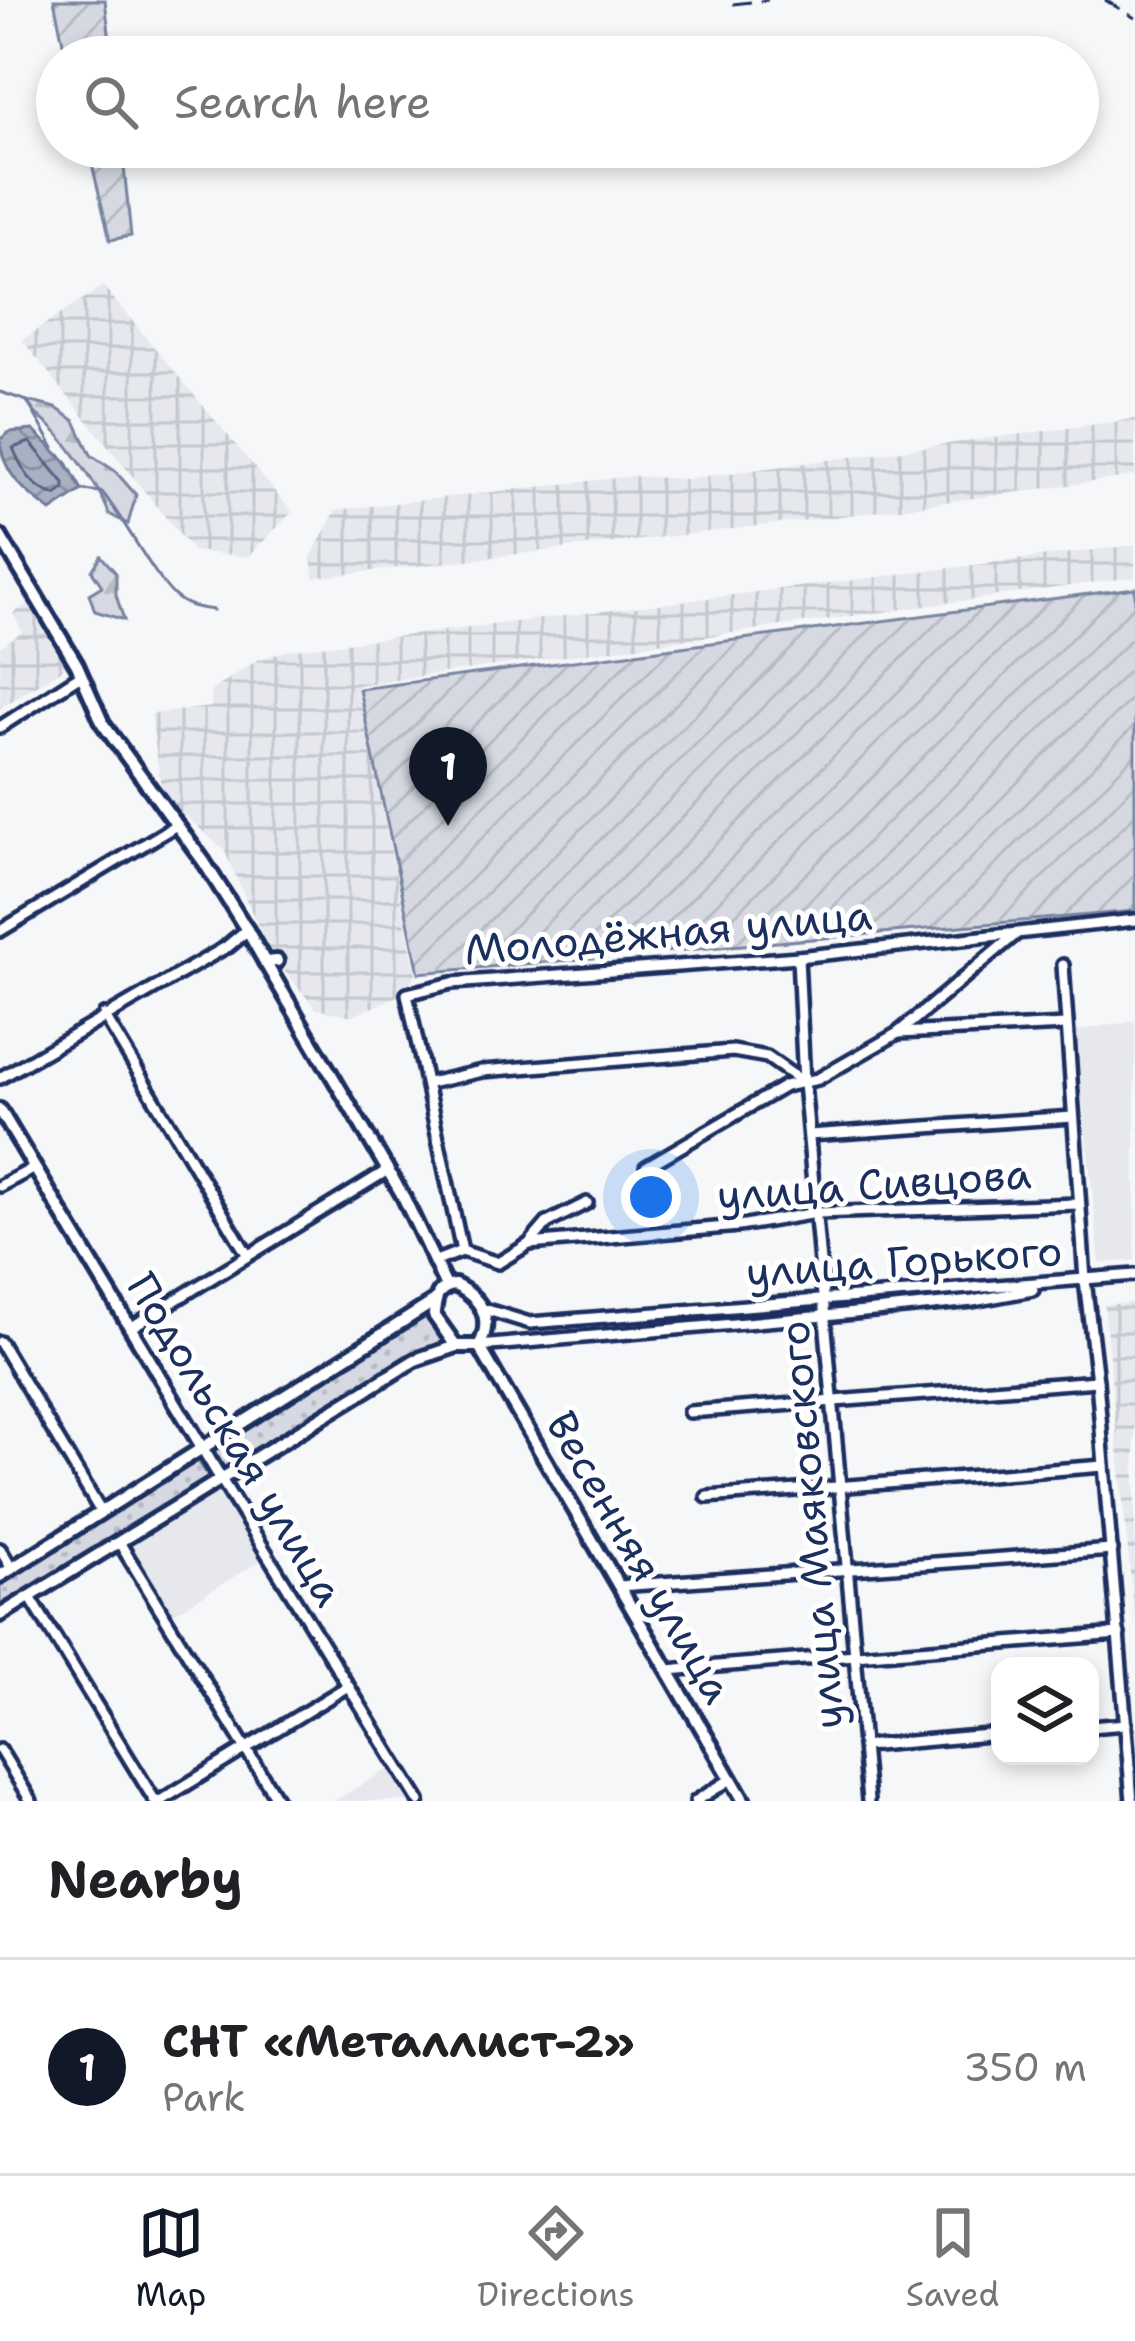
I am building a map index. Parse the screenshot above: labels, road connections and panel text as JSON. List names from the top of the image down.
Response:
{
  "streets": {
    "street": [
      "Молодёжная улица",
      "улица Сивцова",
      "улица Горького",
      "Подольская улица",
      "улица Маяковского",
      "Весенняя улица"
    ]
  },
  "crossings": [
    ["Молодёжная улица", "улица Маяковского"],
    ["улица Сивцова", "улица Маяковского"],
    ["улица Горького", "улица Маяковского"],
    ["улица Горького", "Весенняя улица"]
  ],
  "page": {
    "search": "Search here",
    "pins": "1",
    "heading": "Nearby",
    "list": [
      {
        "mark": "1",
        "name": "СНТ «Металлист-2»",
        "note": "Park",
        "value": "350 m"
      }
    ],
    "nav": ["Map", "Directions", "Saved"]
  }
}
